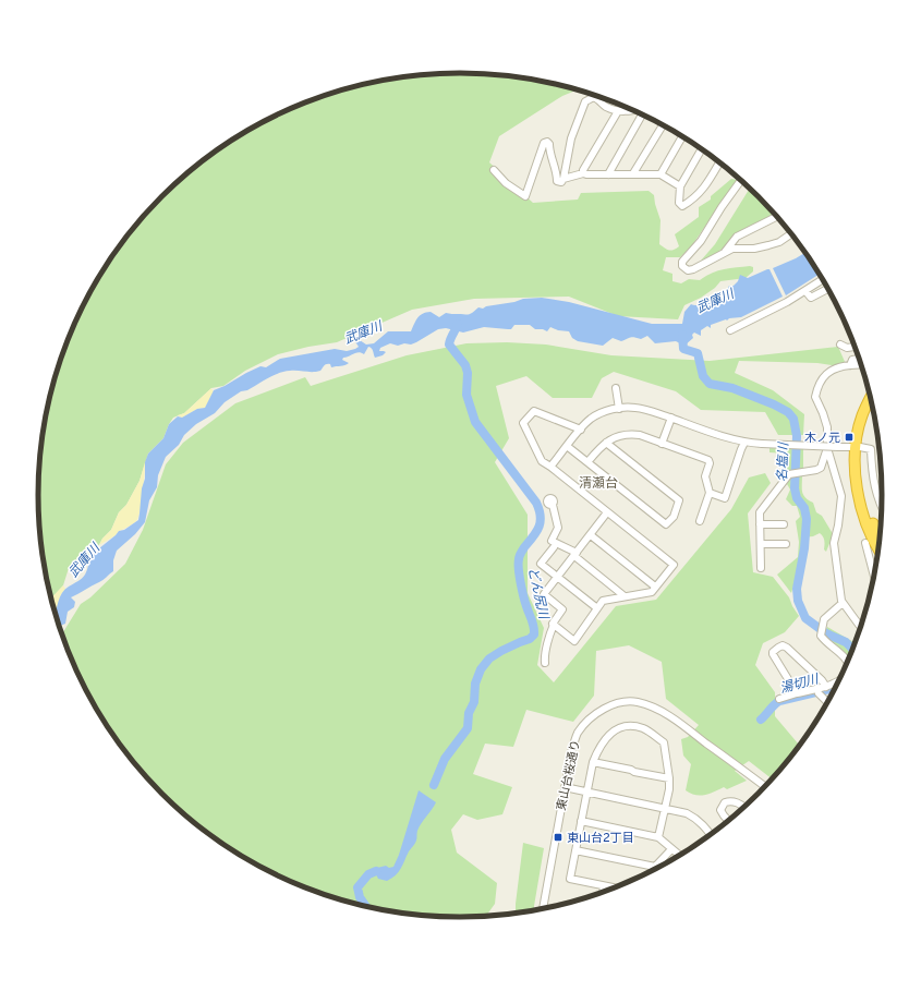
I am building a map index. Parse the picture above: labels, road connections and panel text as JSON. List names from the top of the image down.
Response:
{
  "streets": {
    "street": ["東山台桜通り"]
  },
  "districts": ["清瀬台"],
  "water": [
    "武庫川",
    "名塩川",
    "どん尻川",
    "湯切川"
  ],
  "places": {
    "transit": ["木ノ元", "東山台2丁目"]
  }
}
